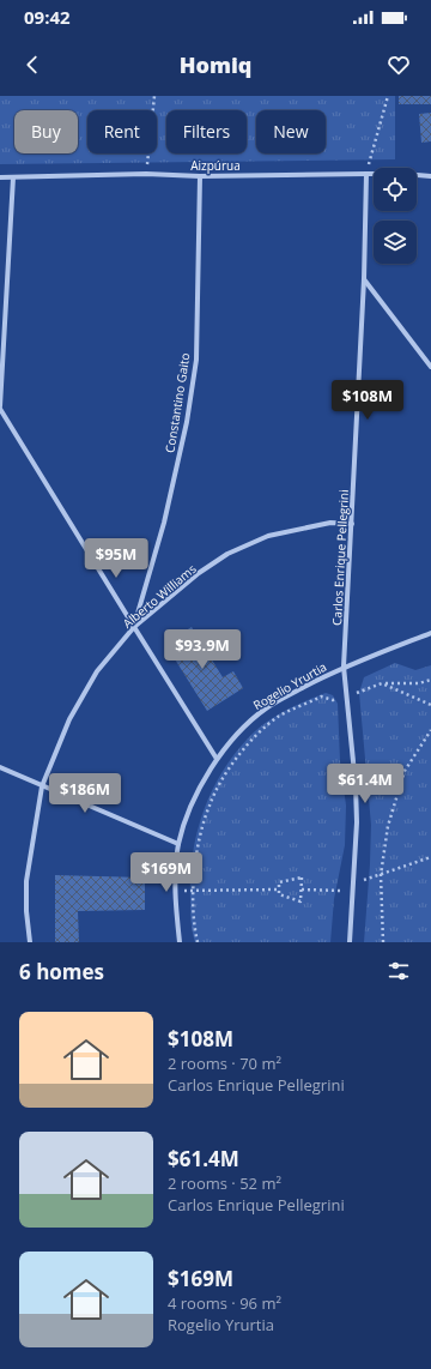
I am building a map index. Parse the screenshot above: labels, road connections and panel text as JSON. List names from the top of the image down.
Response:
{
  "streets": {
    "street": [
      "Aizpúrua",
      "Constantino Gaito",
      "Carlos Enrique Pellegrini",
      "Alberto Williams",
      "Rogelio Yrurtia"
    ]
  },
  "crossings": [
    ["Aizpúrua", "Constantino Gaito"],
    ["Aizpúrua", "Carlos Enrique Pellegrini"],
    ["Constantino Gaito", "Alberto Williams"],
    ["Carlos Enrique Pellegrini", "Alberto Williams"],
    ["Carlos Enrique Pellegrini", "Rogelio Yrurtia"]
  ],
  "page": {
    "status": "09:42",
    "header": "Homiq",
    "chip": [
      "Buy",
      "Rent",
      "Filters",
      "New"
    ],
    "price": [
      "$108M",
      "$95M",
      "$93.9M",
      "$61.4M",
      "$186M",
      "$169M"
    ],
    "heading": "6 homes",
    "list": [
      {
        "name": "$108M",
        "note": "2 rooms · 70 m² · Carlos Enrique Pellegrini"
      },
      {
        "name": "$61.4M",
        "note": "2 rooms · 52 m² · Carlos Enrique Pellegrini"
      },
      {
        "name": "$169M",
        "note": "4 rooms · 96 m² · Rogelio Yrurtia"
      }
    ]
  }
}
